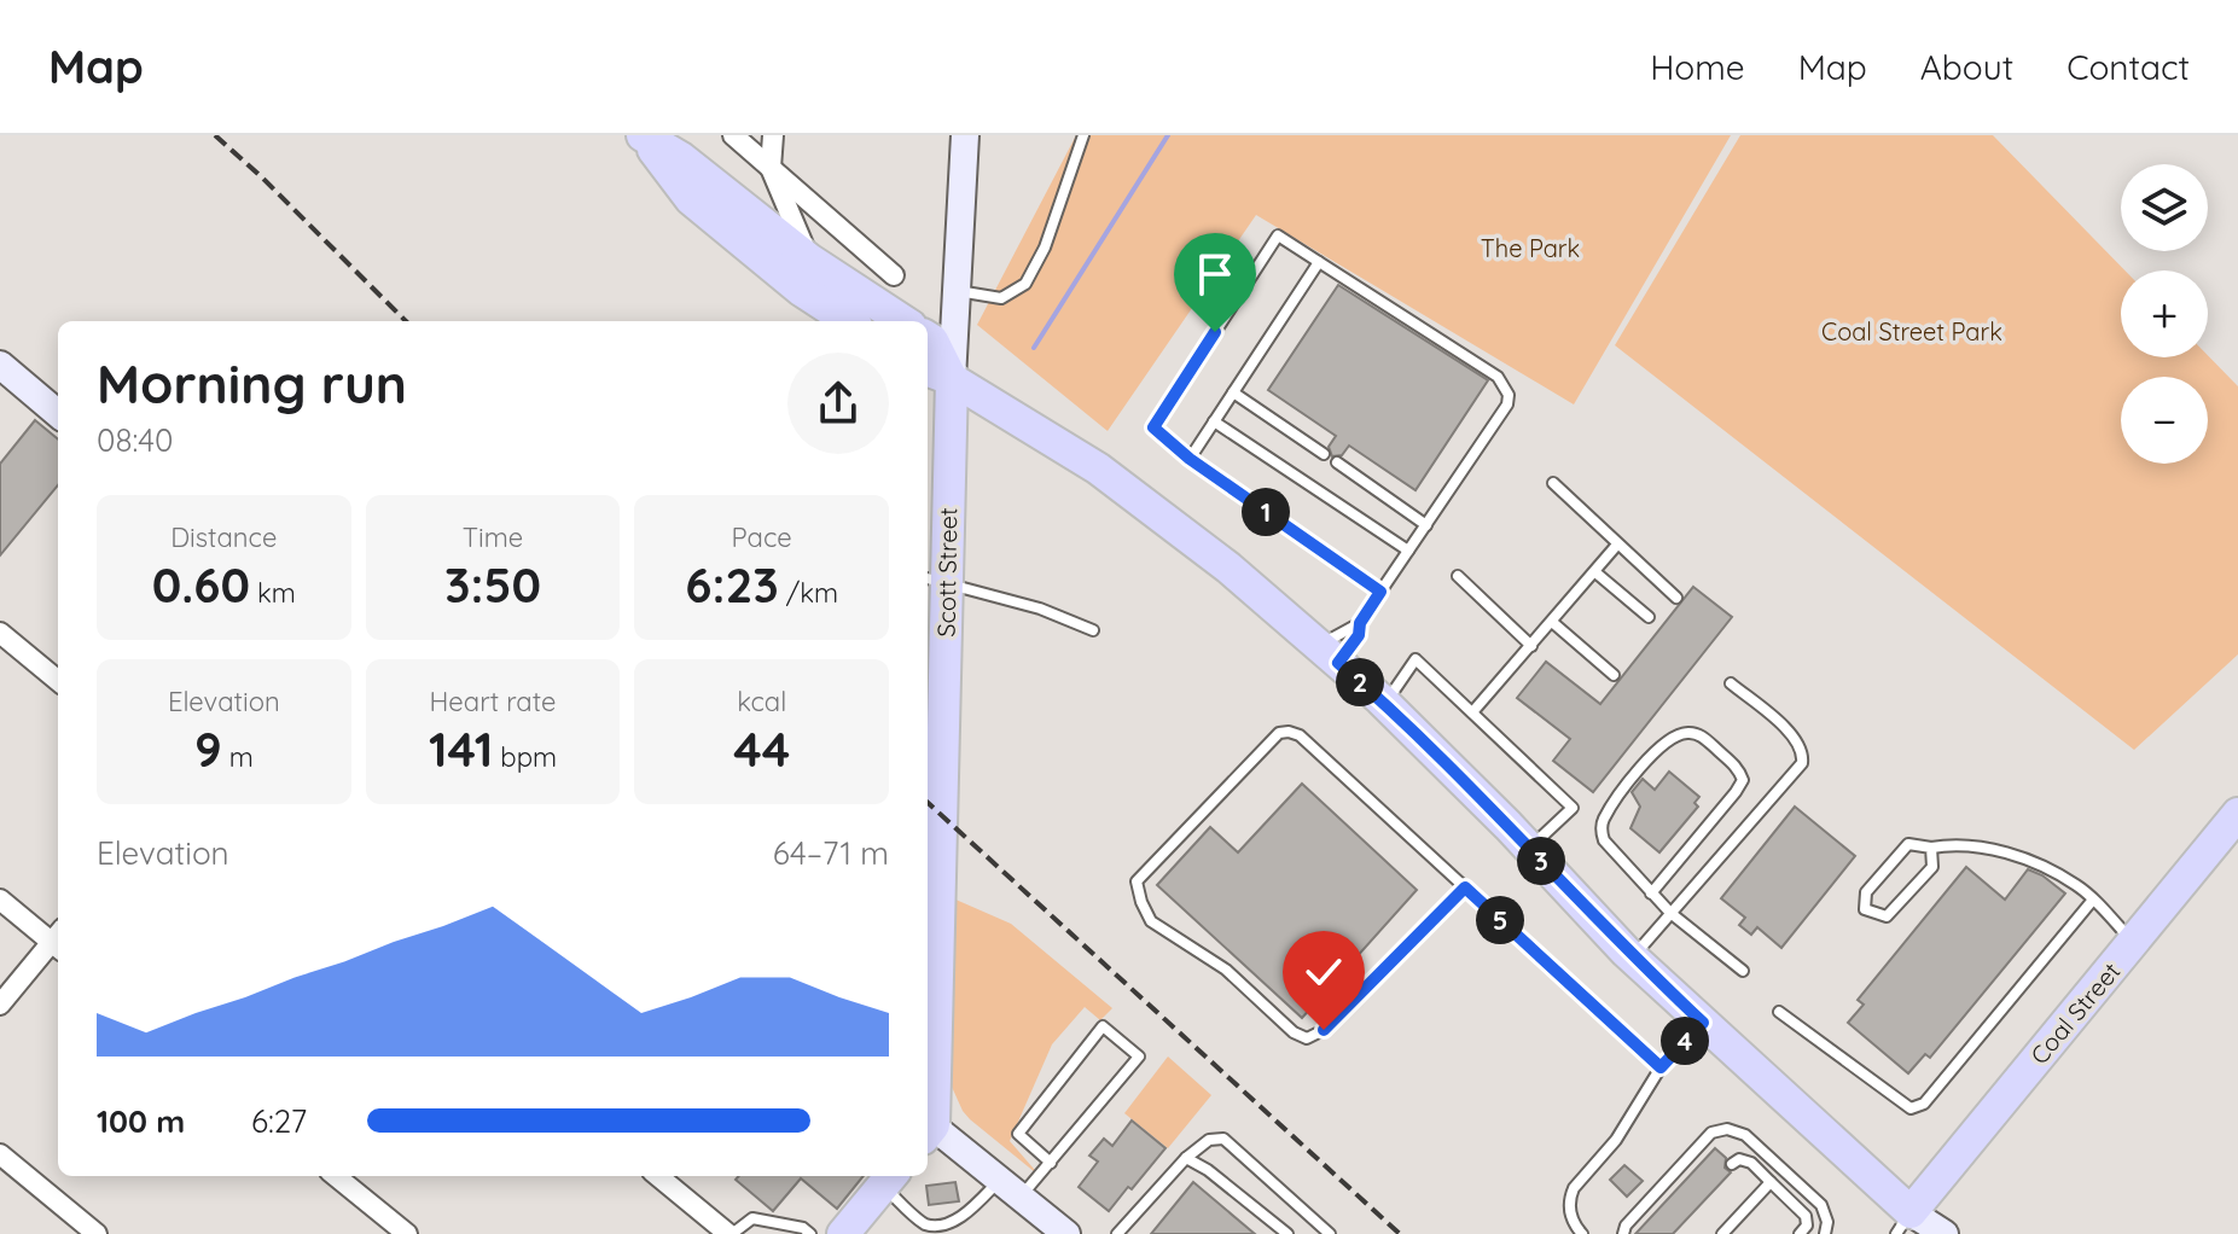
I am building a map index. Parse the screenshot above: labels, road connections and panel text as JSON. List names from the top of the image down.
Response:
{
  "streets": {
    "main road": ["Scott Street", "Coal Street"]
  },
  "parks": ["The Park", "Coal Street Park"],
  "page": {
    "header": "Map",
    "nav": [
      "Home",
      "Map",
      "About",
      "Contact"
    ],
    "map_buttons": ["+", "−"],
    "heading": ["Morning run", "08:40"],
    "stats": [
      ["Distance", "0.60 km"],
      ["Time", "3:50"],
      ["Pace", "6:23 /km"],
      ["Elevation", "9 m"],
      ["Heart rate", "141 bpm"],
      ["kcal", "44"]
    ],
    "pins": [
      "1",
      "2",
      "3",
      "5",
      "4"
    ],
    "chart": ["Elevation", "64–71 m"],
    "list": [
      {
        "name": "100 m",
        "note": "6:27"
      }
    ]
  }
}
